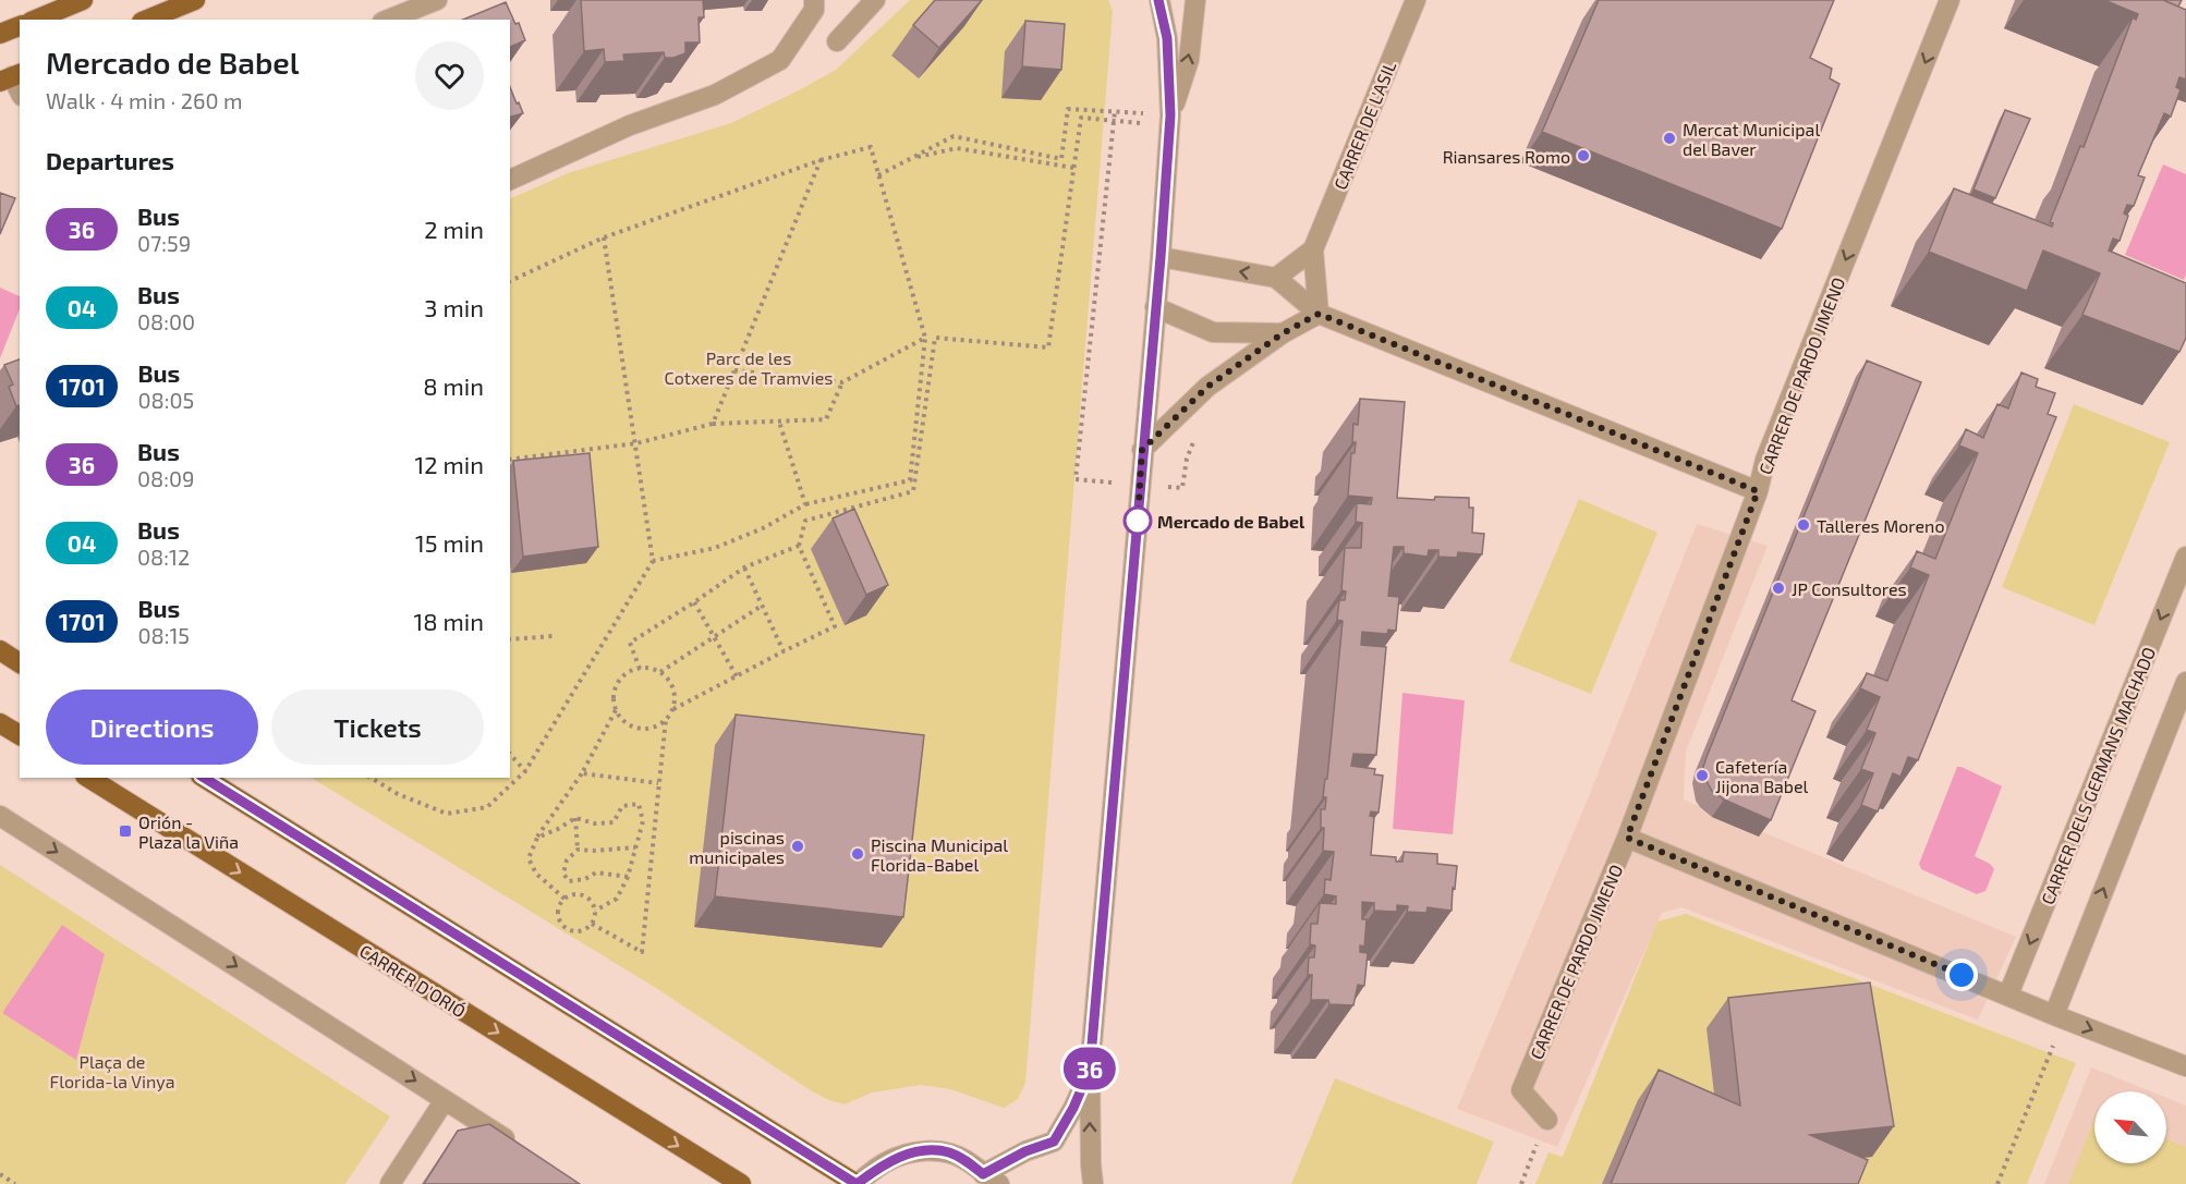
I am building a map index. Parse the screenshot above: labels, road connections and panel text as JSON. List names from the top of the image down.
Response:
{
  "streets": {
    "main road": ["CARRER D'ORIÓ"],
    "street": ["CARRER DE L'ASIL", "CARRER DE PARDO JIMENO", "CARRER DELS GERMANS MACHADO"]
  },
  "one_way": ["CARRER DE PARDO JIMENO"],
  "parks": ["Parc de les Cotxeres de Tramvies", "Plaça de Florida-la Vinya"],
  "places": {
    "other": [
      "Mercat Municipal del Baver",
      "Riansares Romo",
      "Mercado de Babel",
      "Talleres Moreno",
      "JP Consultores",
      "Cafetería Jijona Babel",
      "piscinas municipales",
      "Piscina Municipal Florida-Babel"
    ],
    "transit": ["Orión - Plaza la Viña"]
  },
  "lines": ["bus line 36"],
  "north": "top left",
  "page": {
    "on_map": "36",
    "heading": [
      ["Mercado de Babel", "Walk · 4 min · 260 m"],
      "Departures"
    ],
    "list": [
      {
        "mark": "36",
        "name": "Bus",
        "note": "07:59",
        "value": "2 min"
      },
      {
        "mark": "04",
        "name": "Bus",
        "note": "08:00",
        "value": "3 min"
      },
      {
        "mark": "1701",
        "name": "Bus",
        "note": "08:05",
        "value": "8 min"
      },
      {
        "mark": "36",
        "name": "Bus",
        "note": "08:09",
        "value": "12 min"
      },
      {
        "mark": "04",
        "name": "Bus",
        "note": "08:12",
        "value": "15 min"
      },
      {
        "mark": "1701",
        "name": "Bus",
        "note": "08:15",
        "value": "18 min"
      }
    ],
    "buttons": ["Directions", "Tickets"]
  }
}
